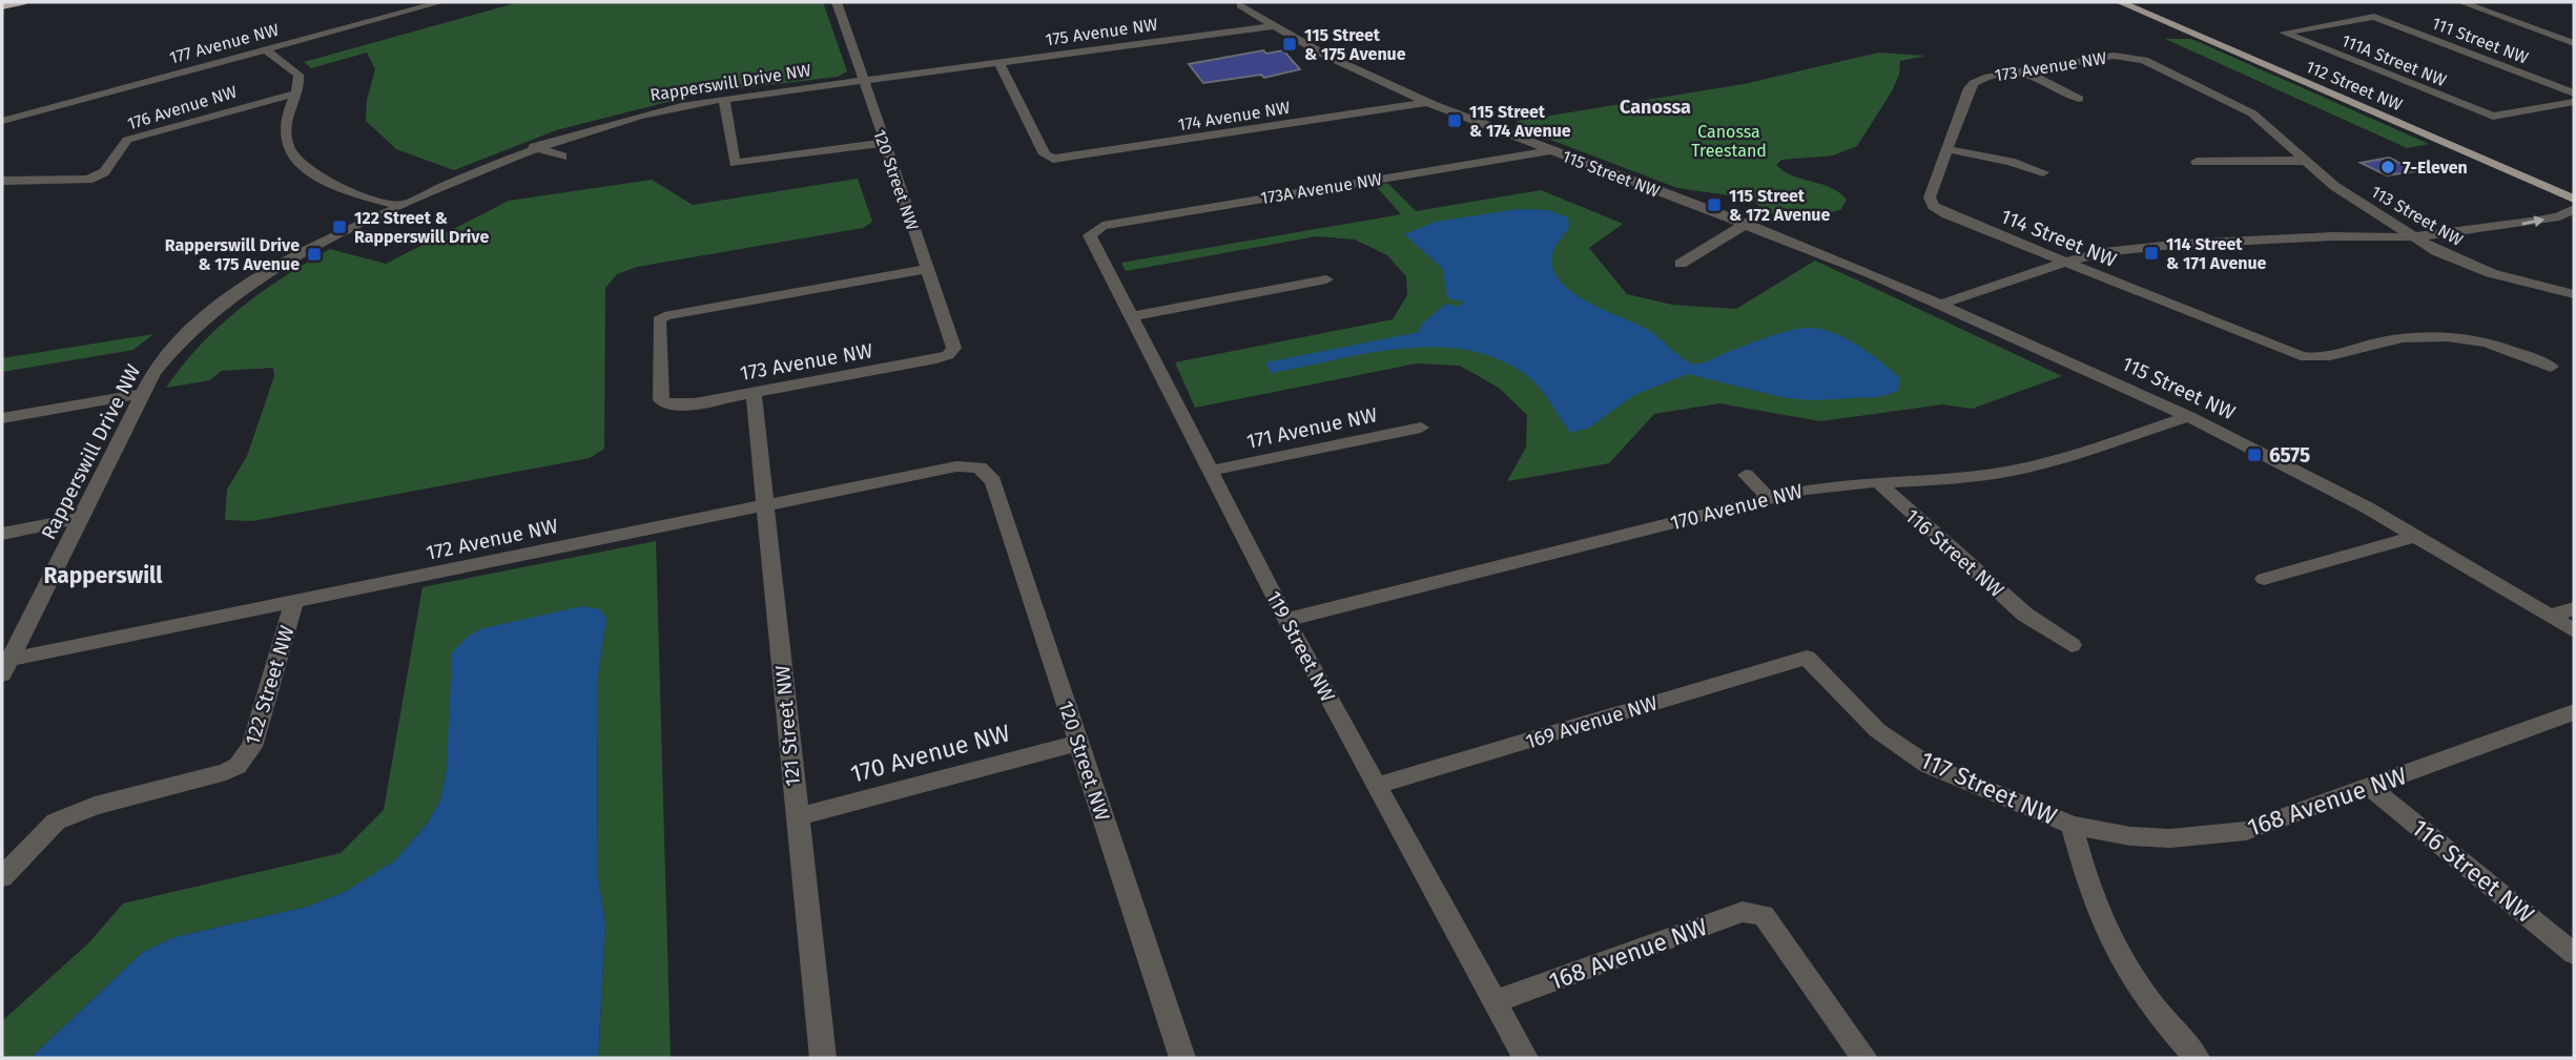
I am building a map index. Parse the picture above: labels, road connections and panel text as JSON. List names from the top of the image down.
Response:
{
  "streets": {
    "main road": ["112 Street NW"],
    "street": [
      "175 Avenue NW",
      "111 Street NW",
      "177 Avenue NW",
      "111A Street NW",
      "173 Avenue NW",
      "Rapperswill Drive NW",
      "176 Avenue NW",
      "174 Avenue NW",
      "115 Street NW",
      "120 Street NW",
      "173A Avenue NW",
      "113 Street NW",
      "114 Street NW",
      "171 Avenue NW",
      "170 Avenue NW",
      "172 Avenue NW",
      "116 Street NW",
      "119 Street NW",
      "122 Street NW",
      "169 Avenue NW",
      "121 Street NW",
      "117 Street NW",
      "168 Avenue NW"
    ]
  },
  "crossings": [
    ["175 Avenue NW", "Rapperswill Drive NW"],
    ["175 Avenue NW", "174 Avenue NW"],
    ["175 Avenue NW", "115 Street NW"],
    ["111 Street NW", "111A Street NW"],
    ["173 Avenue NW", "120 Street NW"],
    ["173 Avenue NW", "113 Street NW"],
    ["173 Avenue NW", "114 Street NW"],
    ["173 Avenue NW", "121 Street NW"],
    ["Rapperswill Drive NW", "120 Street NW"],
    ["Rapperswill Drive NW", "172 Avenue NW"],
    ["174 Avenue NW", "115 Street NW"],
    ["115 Street NW", "173A Avenue NW"],
    ["115 Street NW", "170 Avenue NW"],
    ["120 Street NW", "170 Avenue NW"],
    ["120 Street NW", "172 Avenue NW"],
    ["173A Avenue NW", "119 Street NW"],
    ["171 Avenue NW", "119 Street NW"],
    ["170 Avenue NW", "116 Street NW"],
    ["170 Avenue NW", "119 Street NW"],
    ["170 Avenue NW", "121 Street NW"],
    ["172 Avenue NW", "122 Street NW"],
    ["172 Avenue NW", "121 Street NW"],
    ["116 Street NW", "168 Avenue NW"],
    ["119 Street NW", "169 Avenue NW"],
    ["119 Street NW", "168 Avenue NW"],
    ["169 Avenue NW", "117 Street NW"],
    ["117 Street NW", "168 Avenue NW"]
  ],
  "districts": ["Canossa", "Rapperswill"],
  "parks": ["Canossa Treestand"],
  "places": {
    "transit": [
      "115 Street & 175 Avenue",
      "115 Street & 174 Avenue",
      "115 Street & 172 Avenue",
      "122 Street & Rapperswill Drive",
      "114 Street & 171 Avenue",
      "Rapperswill Drive & 175 Avenue",
      "6575"
    ],
    "other": ["7-Eleven"]
  }
}
